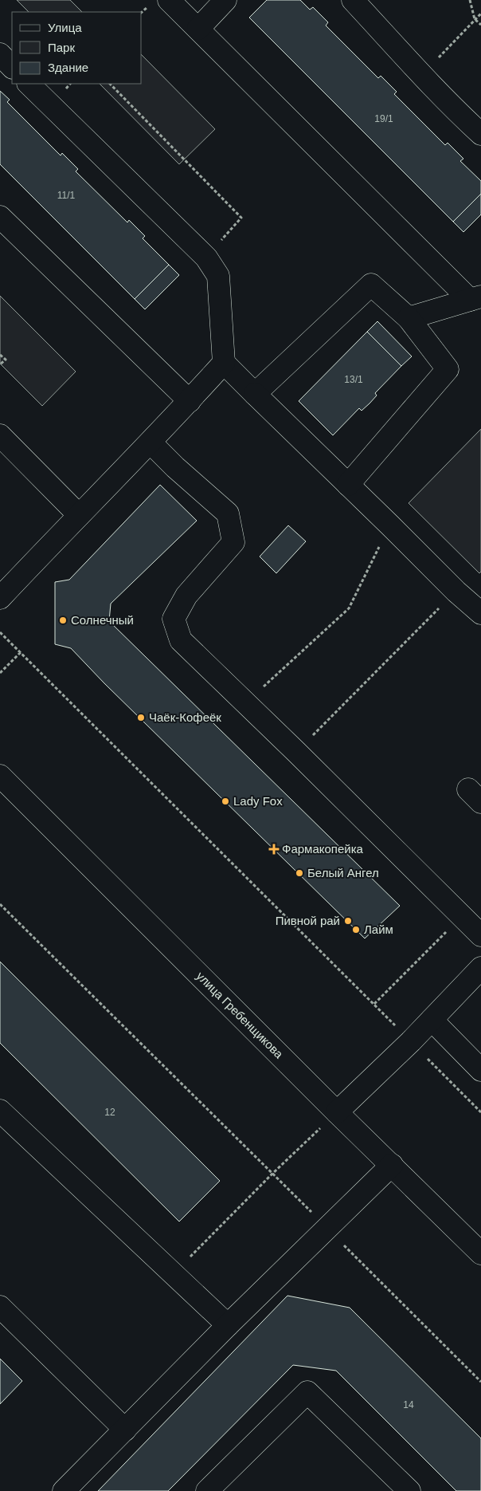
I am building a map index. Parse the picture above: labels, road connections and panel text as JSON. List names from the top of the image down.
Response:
{
  "streets": {
    "street": ["улица Гребенщикова"]
  },
  "places": {
    "other": [
      "Солнечный",
      "Чаёк-Кофеёк",
      "Lady Fox",
      "Белый Ангел",
      "Пивной рай",
      "Лайм"
    ],
    "health": ["Фармакопейка"]
  },
  "house_numbers": [
    "19/1",
    "11/1",
    "13/1",
    "12",
    "14"
  ],
  "legend": ["Улица", "Парк", "Здание"]
}
